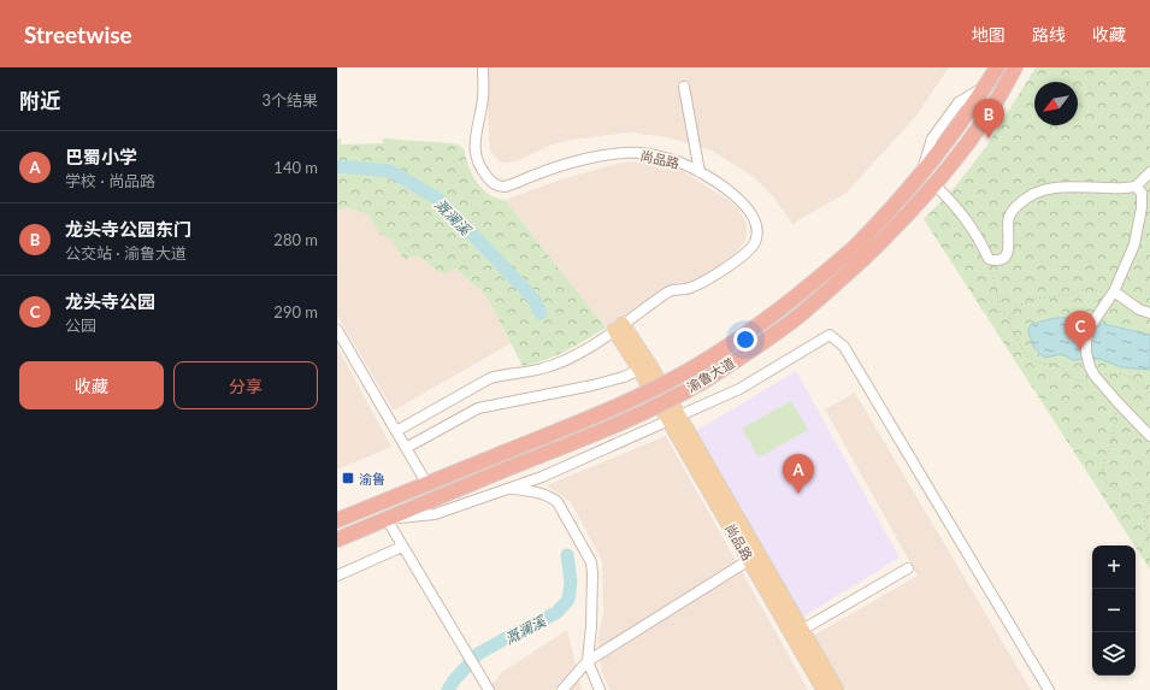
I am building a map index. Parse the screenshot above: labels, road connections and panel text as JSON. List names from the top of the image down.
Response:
{
  "streets": {
    "highway": ["渝鲁大道"],
    "main road": ["尚品路"]
  },
  "water": ["溉澜溪"],
  "places": {
    "transit": ["渝鲁"]
  },
  "north": "bottom left",
  "page": {
    "header": "Streetwise",
    "nav": ["地图", "路线", "收藏"],
    "heading": ["附近", "3个结果"],
    "pins": ["B", "C", "A"],
    "list": [
      {
        "mark": "A",
        "name": "巴蜀小学",
        "note": "学校 · 尚品路",
        "value": "140 m"
      },
      {
        "mark": "B",
        "name": "龙头寺公园东门",
        "note": "公交站 · 渝鲁大道",
        "value": "280 m"
      },
      {
        "mark": "C",
        "name": "龙头寺公园",
        "note": "公园",
        "value": "290 m"
      }
    ],
    "buttons": ["收藏", "分享"],
    "map_buttons": ["+", "−"]
  }
}
